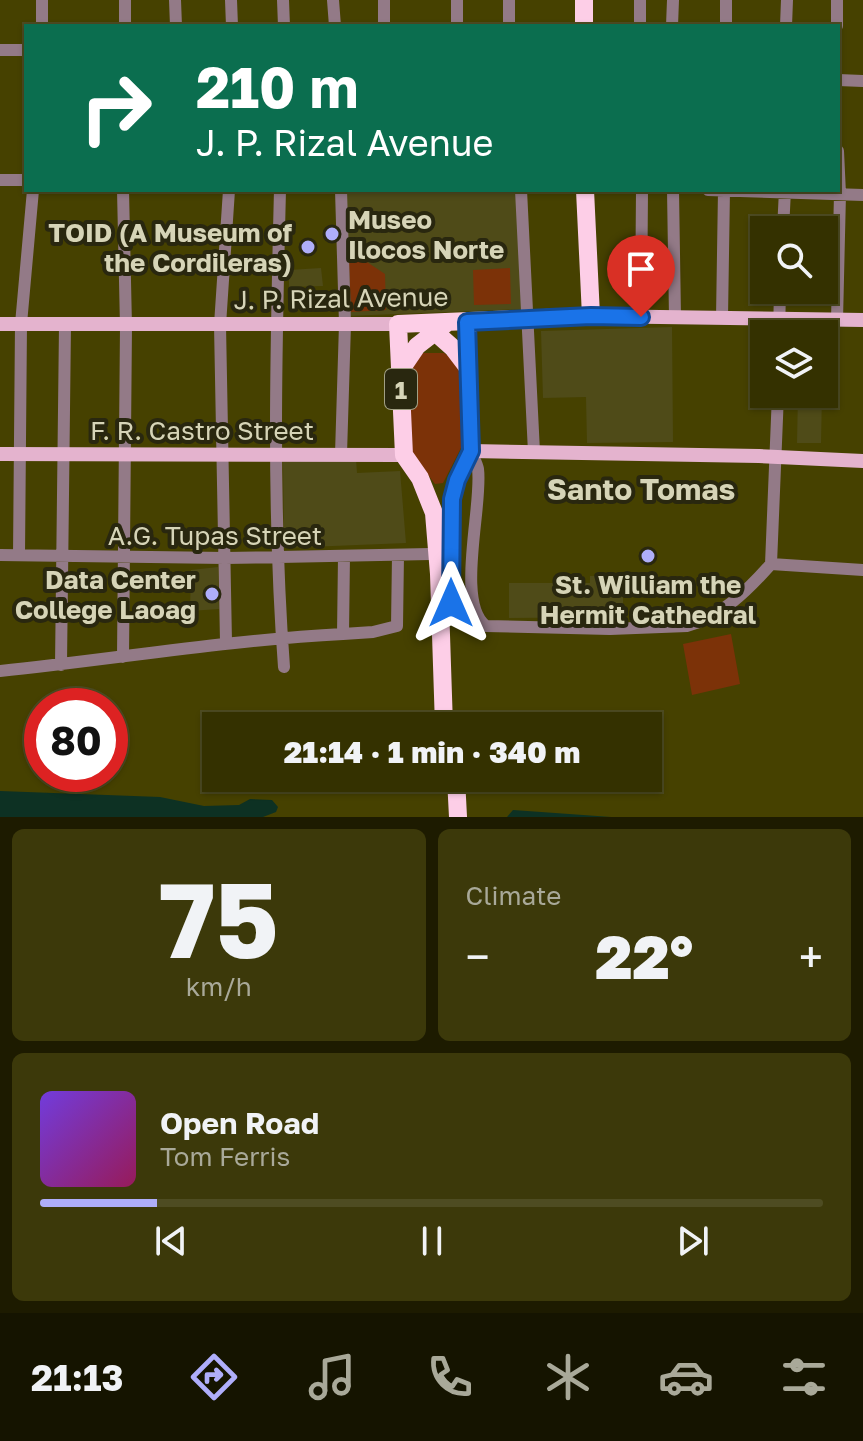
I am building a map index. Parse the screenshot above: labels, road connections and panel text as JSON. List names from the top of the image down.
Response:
{
  "streets": {
    "highway": ["J. P. Rizal Avenue", "1"],
    "main road": ["F. R. Castro Street"],
    "street": ["A.G. Tupas Street"]
  },
  "crossings": [
    ["J. P. Rizal Avenue", "1"],
    ["1", "F. R. Castro Street"]
  ],
  "districts": ["Santo Tomas"],
  "places": [
    "Museo Ilocos Norte",
    "TOID (A Museum of the Cordileras)",
    "St. William the Hermit Cathedral",
    "Data Center College Laoag"
  ],
  "page": {
    "turn": ["210 m", "J. P. Rizal Avenue"],
    "limit": "80",
    "trip": "21:14 · 1 min · 340 m",
    "tile": [
      ["75", "km/h"],
      "Climate"
    ],
    "heat": ["−", "22°", "+"],
    "song": ["Open Road", "Tom Ferris"],
    "tabs": "21:13"
  }
}
